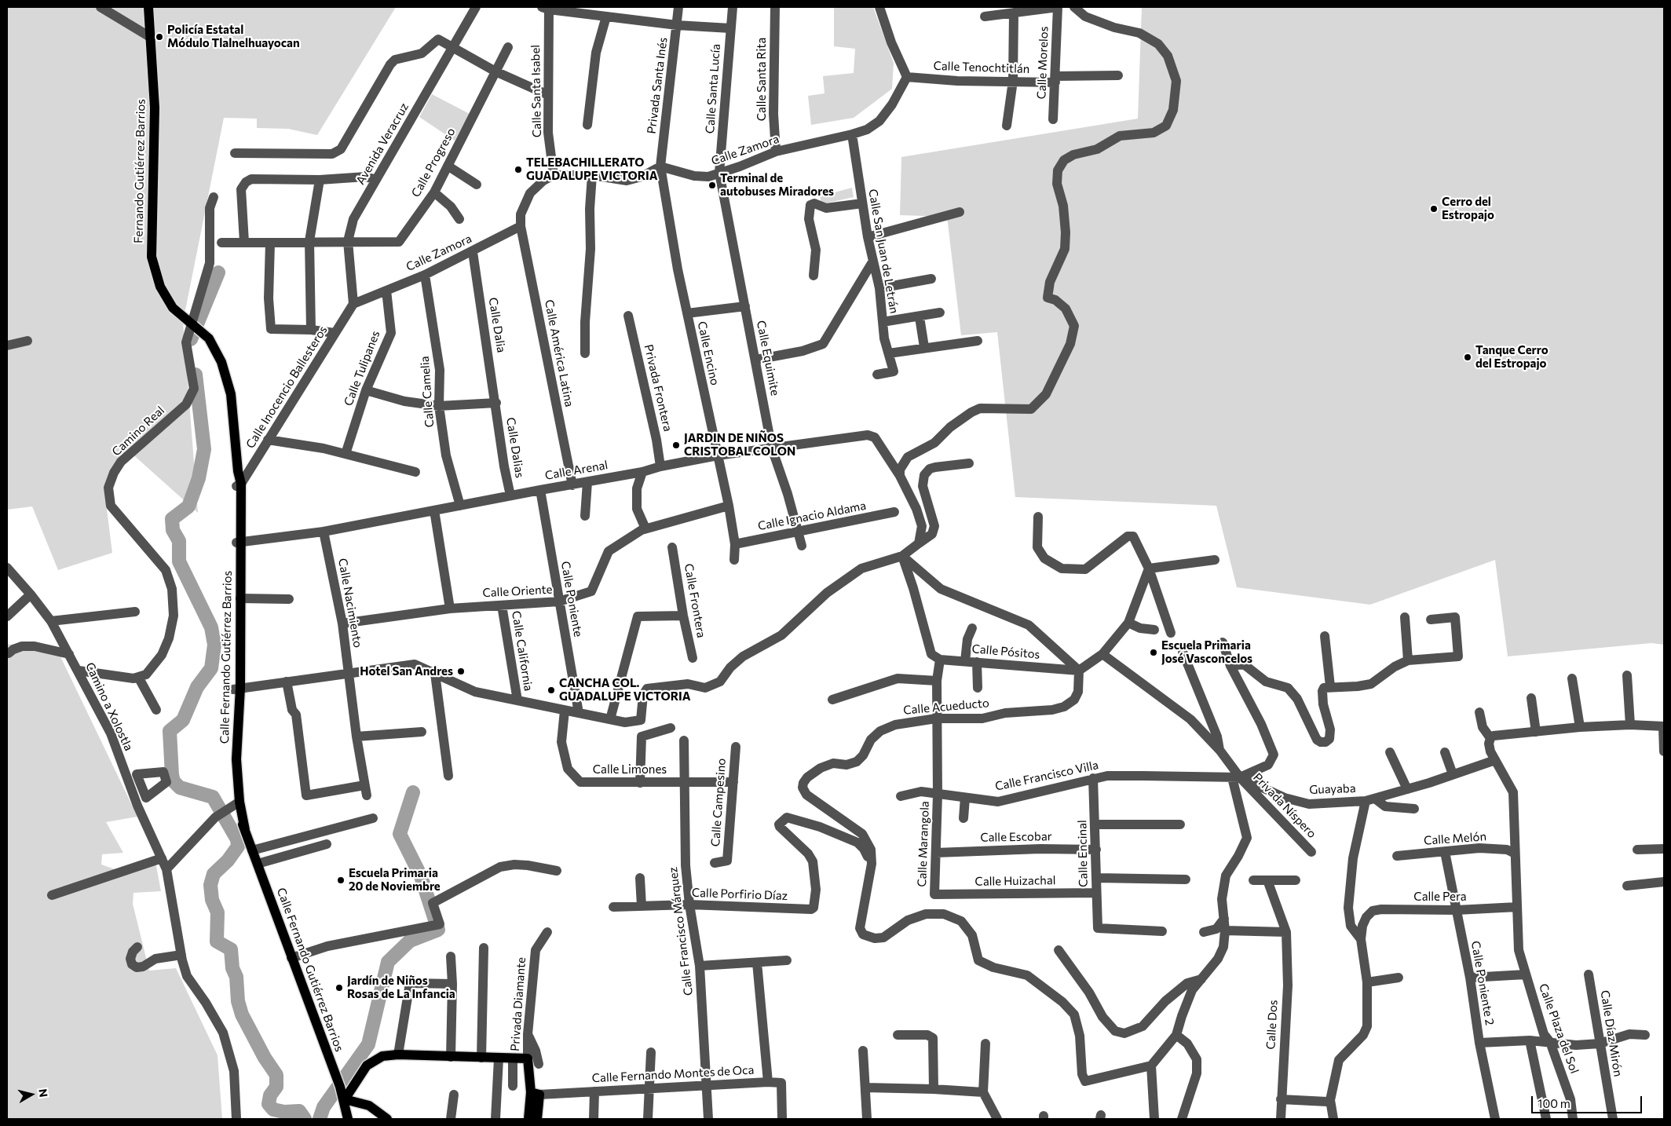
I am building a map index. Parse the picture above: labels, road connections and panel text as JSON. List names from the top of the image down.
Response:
{
  "streets": {
    "main road": ["Fernando Gutiérrez Barrios", "Calle Fernando Gutiérrez Barrios"],
    "street": [
      "Calle Morelos",
      "Calle Tenochtitlán",
      "Calle Santa Rita",
      "Privada Santa Inés",
      "Calle Santa Lucía",
      "Calle Santa Isabel",
      "Avenida Veracruz",
      "Calle Zamora",
      "Calle Progreso",
      "Calle San Juan de Letrán",
      "Calle Dalia",
      "Calle América Latina",
      "Calle Encino",
      "Calle Equimite",
      "Calle Tulipanes",
      "Calle Inocencio Ballesteros",
      "Privada Frontera",
      "Calle Camelia",
      "Camino Real",
      "Calle Dalias",
      "Calle Arenal",
      "Calle Ignacio Aldama",
      "Calle Oriente",
      "Calle Poniente",
      "Calle Frontera",
      "Calle Nacimiento",
      "Calle California",
      "Calle Pósitos",
      "Camino a Xolostla",
      "Calle Acueducto",
      "Calle Limones",
      "Calle Francisco Villa",
      "Guayaba",
      "Calle Campesino",
      "Privada Níspero",
      "Calle Escobar",
      "Calle Melón",
      "Calle Marangola",
      "Calle Encinal",
      "Calle Huizachal",
      "Calle Porfirio Díaz",
      "Calle Pera",
      "Calle Francisco Márquez",
      "Calle Poniente 2",
      "Privada Diamante",
      "Calle Dos",
      "Calle Plaza del Sol",
      "Calle Díaz Mirón",
      "Calle Fernando Montes de Oca"
    ]
  },
  "crossings": [
    ["Calle Morelos", "Calle Tenochtitlán"],
    ["Calle Tenochtitlán", "Calle Zamora"],
    ["Calle Santa Rita", "Calle Zamora"],
    ["Privada Santa Inés", "Calle Zamora"],
    ["Privada Santa Inés", "Calle Encino"],
    ["Calle Santa Lucía", "Calle Zamora"],
    ["Calle Santa Lucía", "Calle Equimite"],
    ["Avenida Veracruz", "Calle Zamora"],
    ["Avenida Veracruz", "Calle Progreso"],
    ["Avenida Veracruz", "Calle Inocencio Ballesteros"],
    ["Calle Zamora", "Calle San Juan de Letrán"],
    ["Calle Zamora", "Calle Dalia"],
    ["Calle Zamora", "Calle América Latina"],
    ["Calle Zamora", "Calle Encino"],
    ["Calle Zamora", "Calle Equimite"],
    ["Calle Zamora", "Calle Tulipanes"],
    ["Calle Zamora", "Calle Inocencio Ballesteros"],
    ["Calle Zamora", "Calle Camelia"],
    ["Fernando Gutiérrez Barrios", "Camino Real"],
    ["Calle Dalia", "Calle Dalias"],
    ["Calle América Latina", "Calle Arenal"],
    ["Calle Encino", "Calle Arenal"],
    ["Calle Encino", "Calle Ignacio Aldama"],
    ["Calle Encino", "Calle Oriente"],
    ["Calle Equimite", "Calle Arenal"],
    ["Calle Equimite", "Calle Ignacio Aldama"],
    ["Calle Inocencio Ballesteros", "Calle Fernando Gutiérrez Barrios"],
    ["Privada Frontera", "Calle Arenal"],
    ["Calle Camelia", "Calle Arenal"],
    ["Calle Dalias", "Calle Arenal"],
    ["Calle Arenal", "Calle Poniente"],
    ["Calle Arenal", "Calle Nacimiento"],
    ["Calle Arenal", "Calle Fernando Gutiérrez Barrios"],
    ["Calle Oriente", "Calle Poniente"],
    ["Calle Oriente", "Calle Nacimiento"],
    ["Calle Oriente", "Calle California"],
    ["Calle Pósitos", "Calle Acueducto"],
    ["Calle Pósitos", "Calle Marangola"],
    ["Calle Acueducto", "Calle Marangola"],
    ["Calle Acueducto", "Calle Porfirio Díaz"],
    ["Calle Limones", "Calle Campesino"],
    ["Calle Limones", "Calle Francisco Márquez"],
    ["Calle Francisco Villa", "Guayaba"],
    ["Calle Francisco Villa", "Privada Níspero"],
    ["Calle Francisco Villa", "Calle Marangola"],
    ["Calle Francisco Villa", "Calle Encinal"],
    ["Guayaba", "Privada Níspero"],
    ["Guayaba", "Calle Plaza del Sol"],
    ["Calle Escobar", "Calle Marangola"],
    ["Calle Escobar", "Calle Encinal"],
    ["Calle Melón", "Calle Poniente 2"],
    ["Calle Melón", "Calle Plaza del Sol"],
    ["Calle Marangola", "Calle Huizachal"],
    ["Calle Encinal", "Calle Huizachal"],
    ["Calle Porfirio Díaz", "Calle Francisco Márquez"],
    ["Calle Pera", "Calle Poniente 2"],
    ["Calle Pera", "Calle Plaza del Sol"],
    ["Calle Francisco Márquez", "Calle Fernando Montes de Oca"]
  ],
  "places": [
    "Policía Estatal Módulo Tlalnelhuayocan",
    "TELEBACHILLERATO GUADALUPE VICTORIA",
    "Terminal de autobuses Miradores",
    "Cerro del Estropajo",
    "Tanque Cerro del Estropajo",
    "JARDIN DE NIÑOS CRISTOBAL COLON",
    "Escuela Primaria José Vasconcelos",
    "Hotel San Andres",
    "CANCHA COL. GUADALUPE VICTORIA",
    "Escuela Primaria 20 de Noviembre",
    "Jardín de Niños Rosas de La Infancia"
  ],
  "scale_bar": "100 m",
  "north": "right"
}
